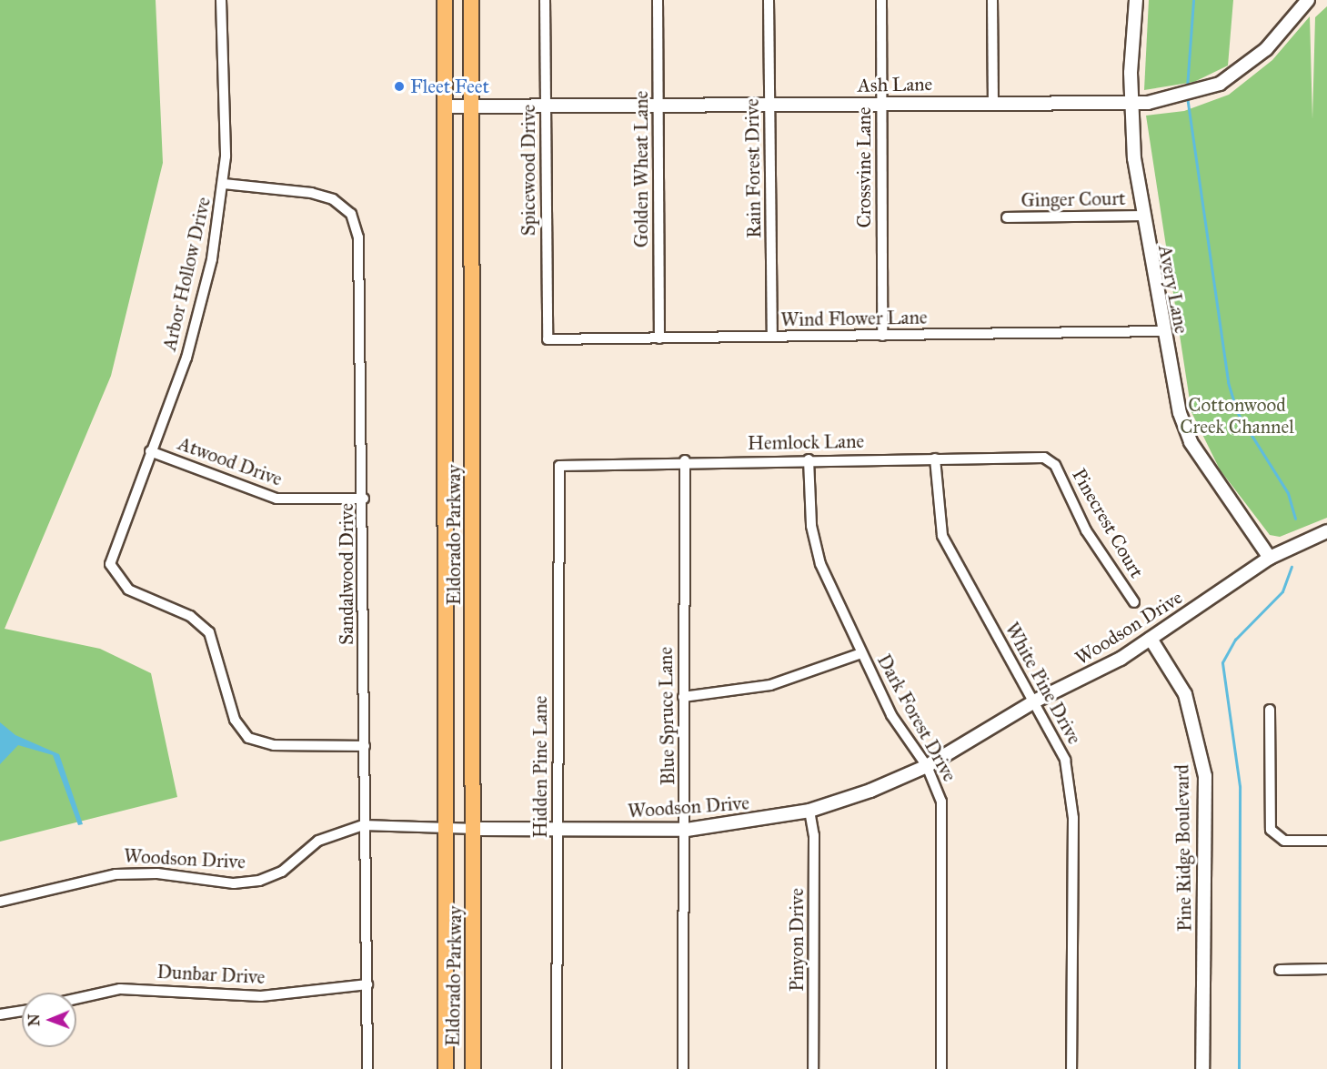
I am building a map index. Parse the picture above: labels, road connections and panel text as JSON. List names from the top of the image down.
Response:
{
  "streets": {
    "main road": ["Eldorado Parkway"],
    "street": [
      "Ash Lane",
      "Crossvine Lane",
      "Rain Forest Drive",
      "Golden Wheat Lane",
      "Spicewood Drive",
      "Ginger Court",
      "Arbor Hollow Drive",
      "Avery Lane",
      "Wind Flower Lane",
      "Hemlock Lane",
      "Atwood Drive",
      "Pinecrest Court",
      "Sandalwood Drive",
      "Woodson Drive",
      "White Pine Drive",
      "Blue Spruce Lane",
      "Dark Forest Drive",
      "Hidden Pine Lane",
      "Pine Ridge Boulevard",
      "Pinyon Drive",
      "Dunbar Drive"
    ]
  },
  "crossings": [
    ["Ash Lane", "Crossvine Lane"],
    ["Ash Lane", "Rain Forest Drive"],
    ["Ash Lane", "Golden Wheat Lane"],
    ["Ash Lane", "Spicewood Drive"],
    ["Ash Lane", "Avery Lane"],
    ["Ash Lane", "Eldorado Parkway"],
    ["Crossvine Lane", "Wind Flower Lane"],
    ["Rain Forest Drive", "Wind Flower Lane"],
    ["Golden Wheat Lane", "Wind Flower Lane"],
    ["Spicewood Drive", "Wind Flower Lane"],
    ["Ginger Court", "Avery Lane"],
    ["Arbor Hollow Drive", "Atwood Drive"],
    ["Arbor Hollow Drive", "Sandalwood Drive"],
    ["Avery Lane", "Wind Flower Lane"],
    ["Avery Lane", "Woodson Drive"],
    ["Hemlock Lane", "Pinecrest Court"],
    ["Hemlock Lane", "White Pine Drive"],
    ["Hemlock Lane", "Blue Spruce Lane"],
    ["Hemlock Lane", "Dark Forest Drive"],
    ["Hemlock Lane", "Hidden Pine Lane"],
    ["Atwood Drive", "Sandalwood Drive"],
    ["Eldorado Parkway", "Woodson Drive"],
    ["Sandalwood Drive", "Woodson Drive"],
    ["Sandalwood Drive", "Dunbar Drive"],
    ["Woodson Drive", "White Pine Drive"],
    ["Woodson Drive", "Blue Spruce Lane"],
    ["Woodson Drive", "Dark Forest Drive"],
    ["Woodson Drive", "Hidden Pine Lane"],
    ["Woodson Drive", "Pine Ridge Boulevard"],
    ["Woodson Drive", "Pinyon Drive"]
  ],
  "parks": ["Cottonwood Creek Channel"],
  "places": ["Fleet Feet"],
  "north": "left"
}
